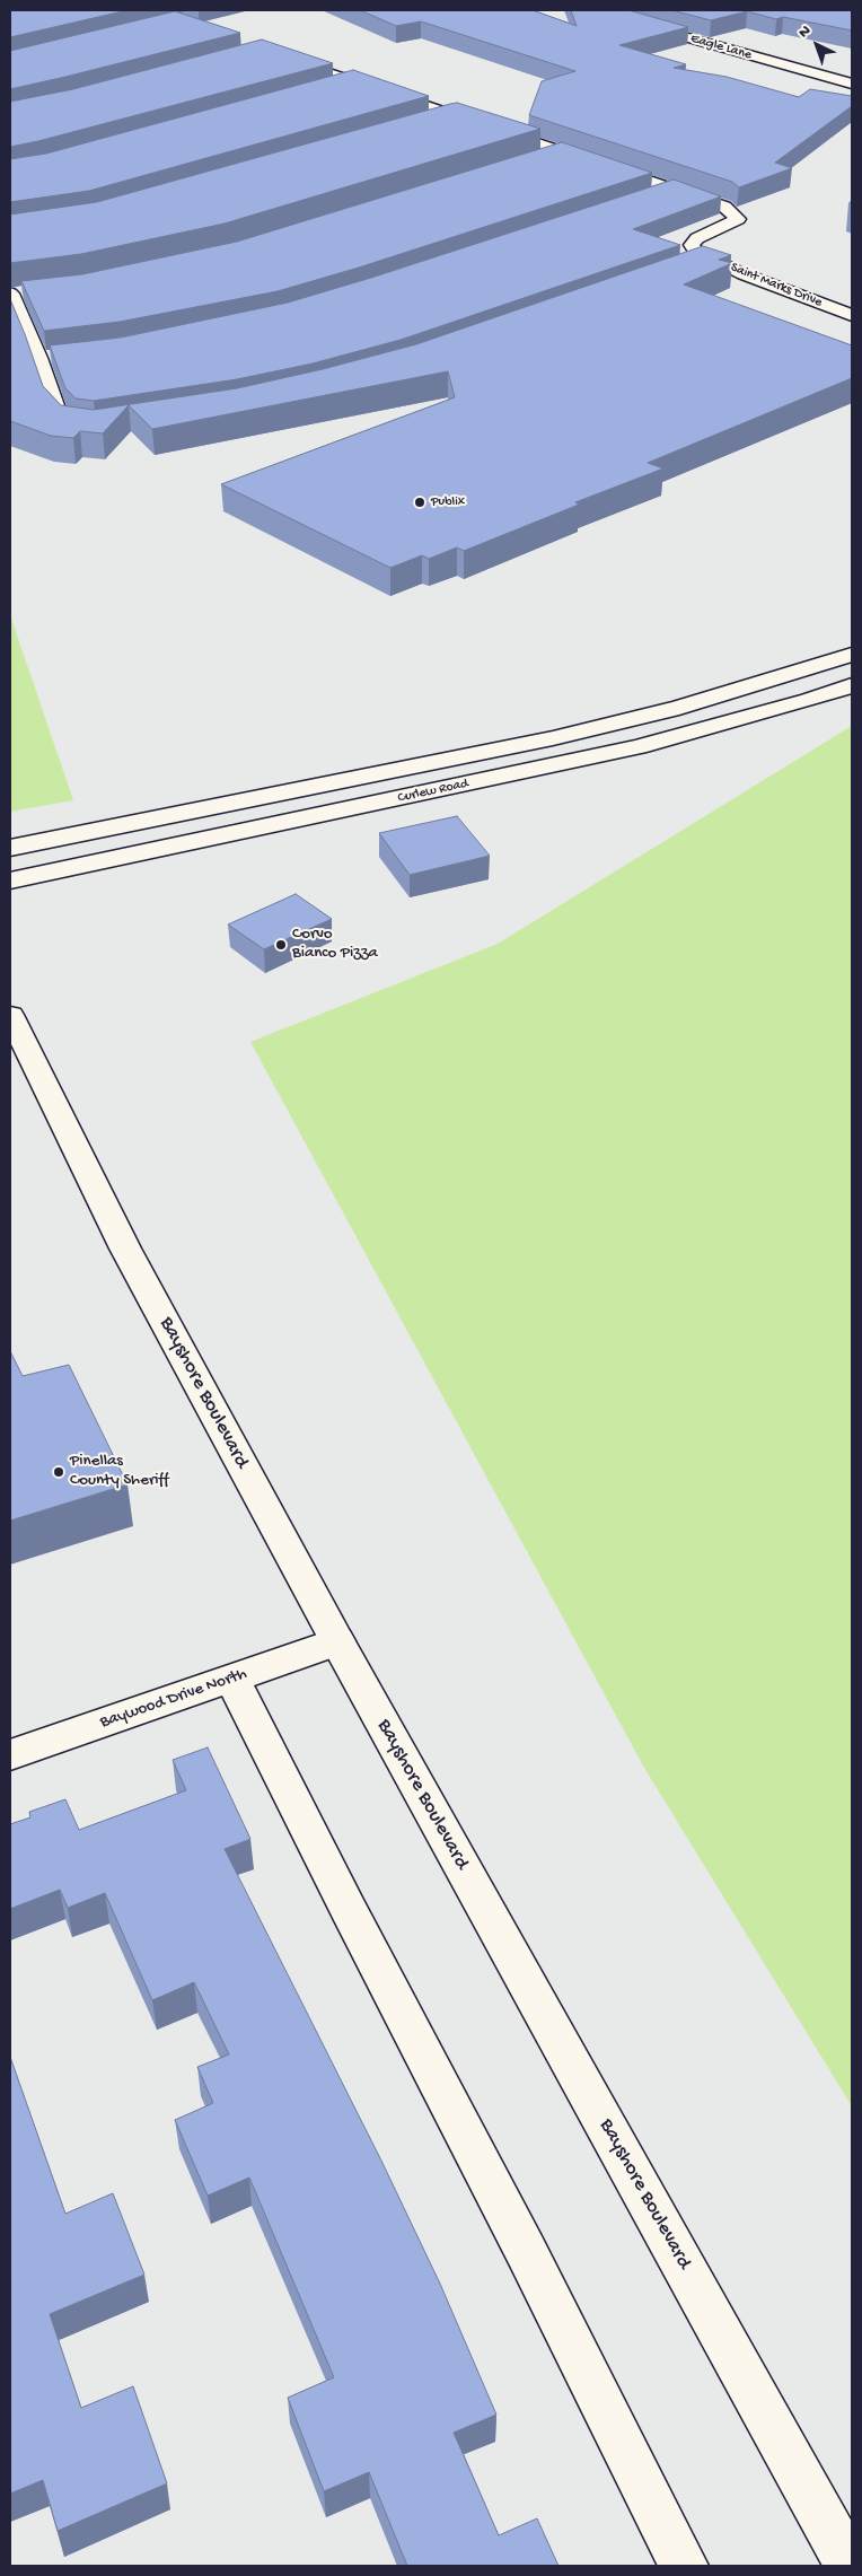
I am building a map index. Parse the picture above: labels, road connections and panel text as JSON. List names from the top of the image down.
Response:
{
  "streets": {
    "street": [
      "Eagle Lane",
      "Saint Marks Drive",
      "Curlew Road",
      "Bayshore Boulevard",
      "Baywood Drive North"
    ]
  },
  "crossings": [
    ["Bayshore Boulevard", "Baywood Drive North"]
  ],
  "places": ["Publix", "Corvo Bianco Pizza", "Pinellas County Sheriff"],
  "north": "top left"
}
